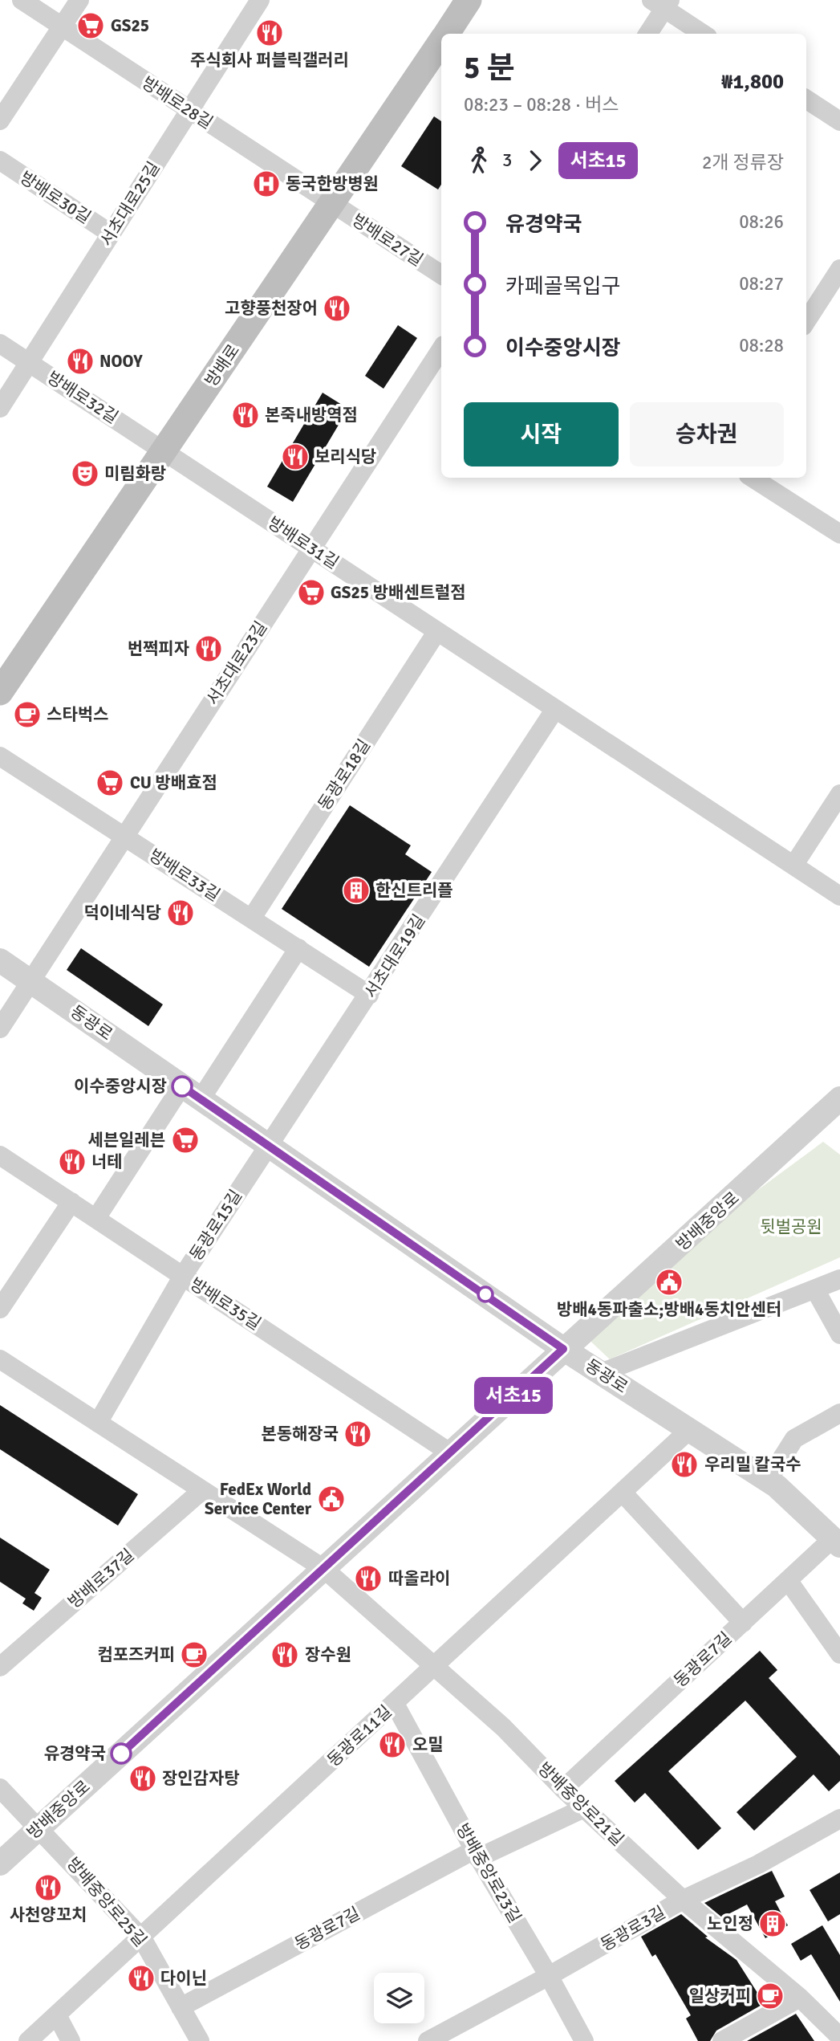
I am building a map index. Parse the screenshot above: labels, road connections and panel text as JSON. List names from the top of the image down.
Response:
{
  "streets": {
    "main road": ["방배로"],
    "street": [
      "방배로28길",
      "방배로30길",
      "서초대로25길",
      "방배로27길",
      "방배로32길",
      "방배로31길",
      "서초대로23길",
      "동광로18길",
      "방배로33길",
      "서초대로19길",
      "동광로",
      "방배중앙로",
      "동광로15길",
      "방배로35길",
      "방배로37길",
      "동광로7길",
      "동광로11길",
      "방배중앙로21길",
      "방배중앙로23길",
      "방배중앙로25길",
      "동광로3길"
    ]
  },
  "crossings": [
    ["방배로28길", "서초대로25길"],
    ["방배로28길", "방배로27길"],
    ["방배로28길", "방배로"],
    ["방배로30길", "서초대로25길"],
    ["서초대로25길", "방배로32길"],
    ["방배로27길", "방배로"],
    ["방배로", "방배로32길"],
    ["방배로", "방배로31길"],
    ["방배로32길", "방배로31길"],
    ["방배로31길", "서초대로23길"],
    ["방배로31길", "동광로18길"],
    ["방배로31길", "서초대로19길"],
    ["서초대로23길", "방배로33길"],
    ["서초대로23길", "동광로"],
    ["동광로18길", "방배로33길"],
    ["방배로33길", "서초대로19길"],
    ["서초대로19길", "동광로"],
    ["서초대로19길", "동광로15길"],
    ["동광로", "방배중앙로"],
    ["동광로", "동광로15길"],
    ["동광로", "동광로7길"],
    ["동광로", "동광로11길"],
    ["방배중앙로", "방배로35길"],
    ["방배중앙로", "방배중앙로21길"],
    ["방배중앙로", "방배중앙로25길"],
    ["동광로15길", "방배로35길"],
    ["동광로7길", "동광로11길"],
    ["동광로7길", "방배중앙로21길"],
    ["동광로7길", "방배중앙로23길"],
    ["동광로7길", "방배중앙로25길"],
    ["동광로11길", "방배중앙로21길"],
    ["동광로11길", "방배중앙로23길"],
    ["동광로11길", "방배중앙로25길"],
    ["방배중앙로21길", "동광로3길"],
    ["방배중앙로23길", "동광로3길"]
  ],
  "parks": ["뒷벌공원"],
  "places": {
    "supermarket": [
      "GS25",
      "GS25 방배센트럴점",
      "CU 방배효점",
      "세븐일레븐"
    ],
    "restaurant": [
      "주식회사 퍼블릭갤러리",
      "고향풍천장어",
      "NOOY",
      "본죽내방역점",
      "보리식당",
      "번쩍피자",
      "덕이네식당",
      "너테",
      "본동해장국",
      "우리밀 칼국수",
      "따올라이",
      "장수원",
      "오밀",
      "장인감자탕",
      "사천양꼬치",
      "다이닌"
    ],
    "hospital": ["동국한방병원"],
    "theatre": ["미림화랑"],
    "cafe": ["스타벅스", "컴포즈커피", "일상커피"],
    "building": ["한신트리플", "노인정"],
    "other": ["이수중앙시장", "유경약국"],
    "public building": ["방배4동파출소;방배4동치안센터", "FedEx World Service Center"]
  },
  "lines": ["bus line 서초15"],
  "page": {
    "on_map": "서초15",
    "heading": ["5 분", "08:23 – 08:28 · 버스", "₩1,800"],
    "legs": ["3", "서초15", "2개 정류장"],
    "list": [
      {
        "name": "유경약국",
        "value": "08:26"
      },
      {
        "name": "카페골목입구",
        "value": "08:27"
      },
      {
        "name": "이수중앙시장",
        "value": "08:28"
      }
    ],
    "buttons": ["시작", "승차권"]
  }
}
